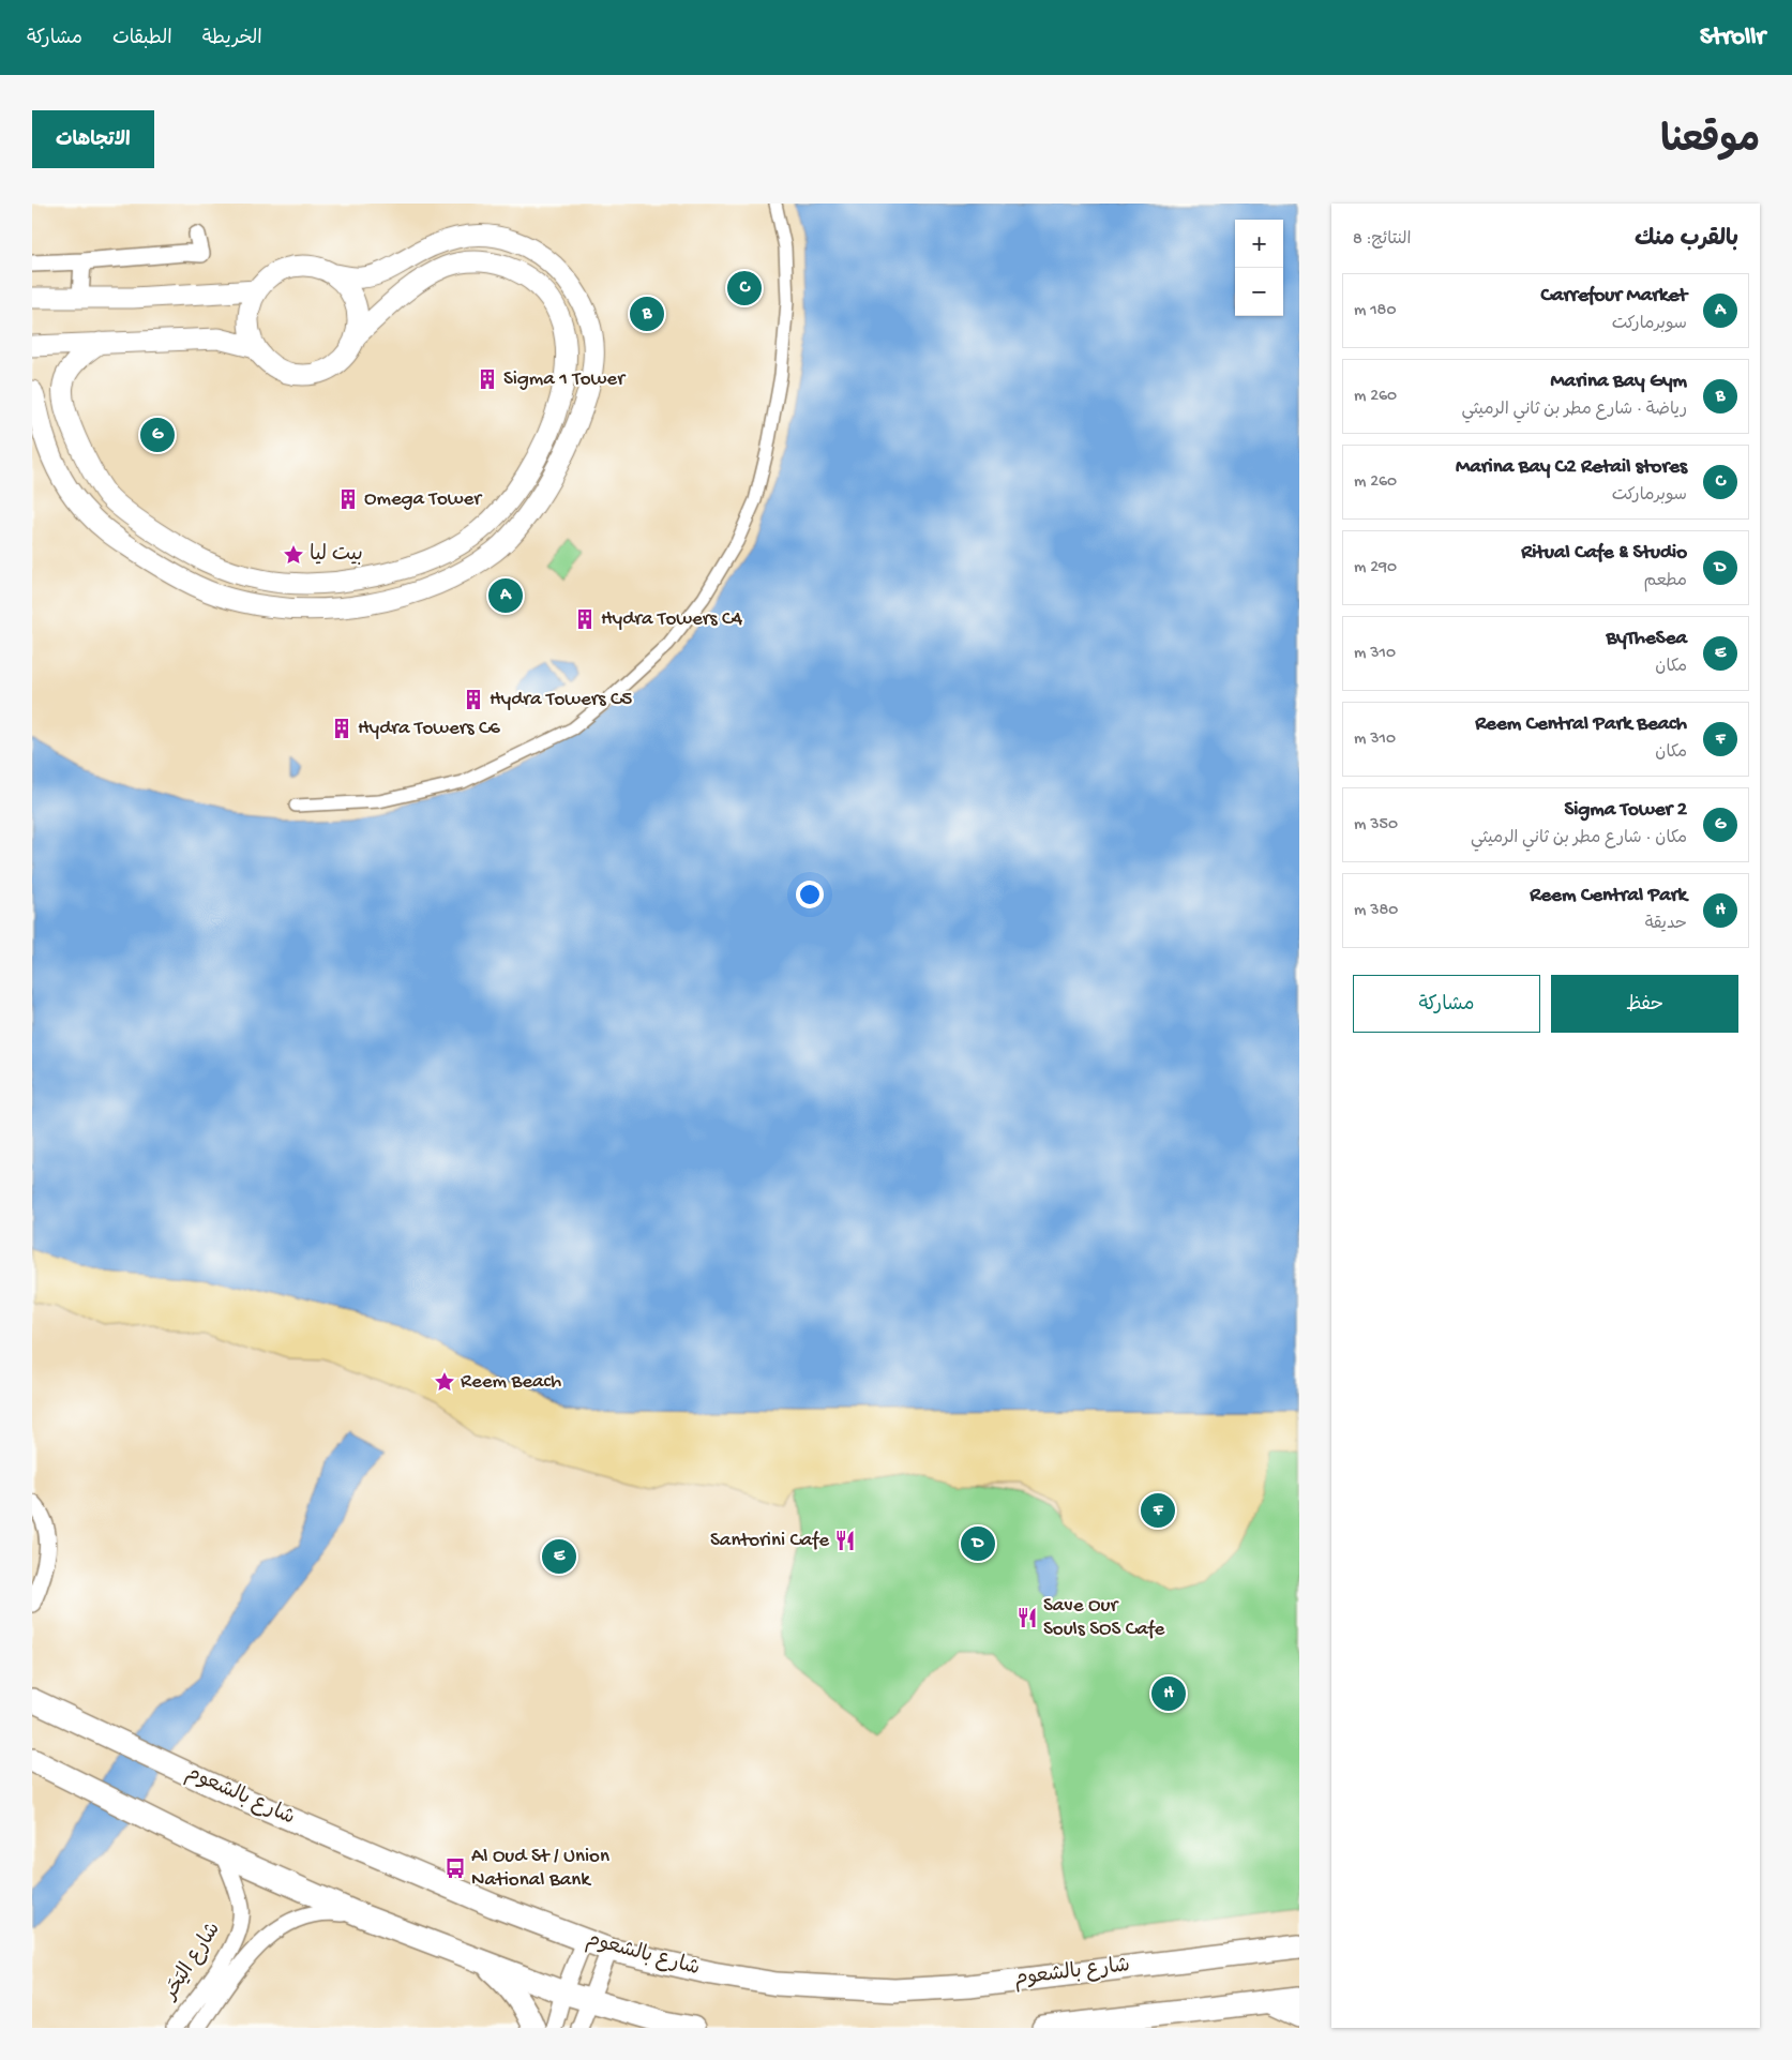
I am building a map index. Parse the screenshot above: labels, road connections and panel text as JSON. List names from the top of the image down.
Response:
{
  "streets": {
    "main road": ["شارع بالشعوم"],
    "street": ["شارع اليَحَر"]
  },
  "places": {
    "building": [
      "Sigma 1 Tower",
      "Omega Tower",
      "Hydra Towers C4",
      "Hydra Towers C5",
      "Hydra Towers C6"
    ],
    "place": ["بيت ليا", "Reem Beach"],
    "restaurant": ["Santorini Cafe", "Save Our Souls SOS Cafe"],
    "bus stop": ["Al Oud St / Union National Bank"]
  },
  "page": {
    "header": "Strollr",
    "nav": ["الخريطة", "الطبقات", "مشاركة"],
    "title": "موقعنا",
    "buttons": [
      "الاتجاهات",
      ["حفظ", "مشاركة"]
    ],
    "heading": ["بالقرب منك", "النتائج: 8"],
    "map_buttons": ["+", "−"],
    "pins": [
      "C",
      "B",
      "G",
      "A",
      "F",
      "D",
      "E",
      "H"
    ],
    "list": [
      {
        "mark": "A",
        "name": "Carrefour Market",
        "note": "سوبرماركت",
        "value": "180 m"
      },
      {
        "mark": "B",
        "name": "Marina Bay Gym",
        "note": "رياضة · شارع مطر بن ثاني الرميثي",
        "value": "260 m"
      },
      {
        "mark": "C",
        "name": "Marina Bay C2 Retail stores",
        "note": "سوبرماركت",
        "value": "260 m"
      },
      {
        "mark": "D",
        "name": "Ritual Cafe & Studio",
        "note": "مطعم",
        "value": "290 m"
      },
      {
        "mark": "E",
        "name": "ByTheSea",
        "note": "مكان",
        "value": "310 m"
      },
      {
        "mark": "F",
        "name": "Reem Central Park Beach",
        "note": "مكان",
        "value": "310 m"
      },
      {
        "mark": "G",
        "name": "Sigma Tower 2",
        "note": "مكان · شارع مطر بن ثاني الرميثي",
        "value": "350 m"
      },
      {
        "mark": "H",
        "name": "Reem Central Park",
        "note": "حديقة",
        "value": "380 m"
      }
    ]
  }
}
